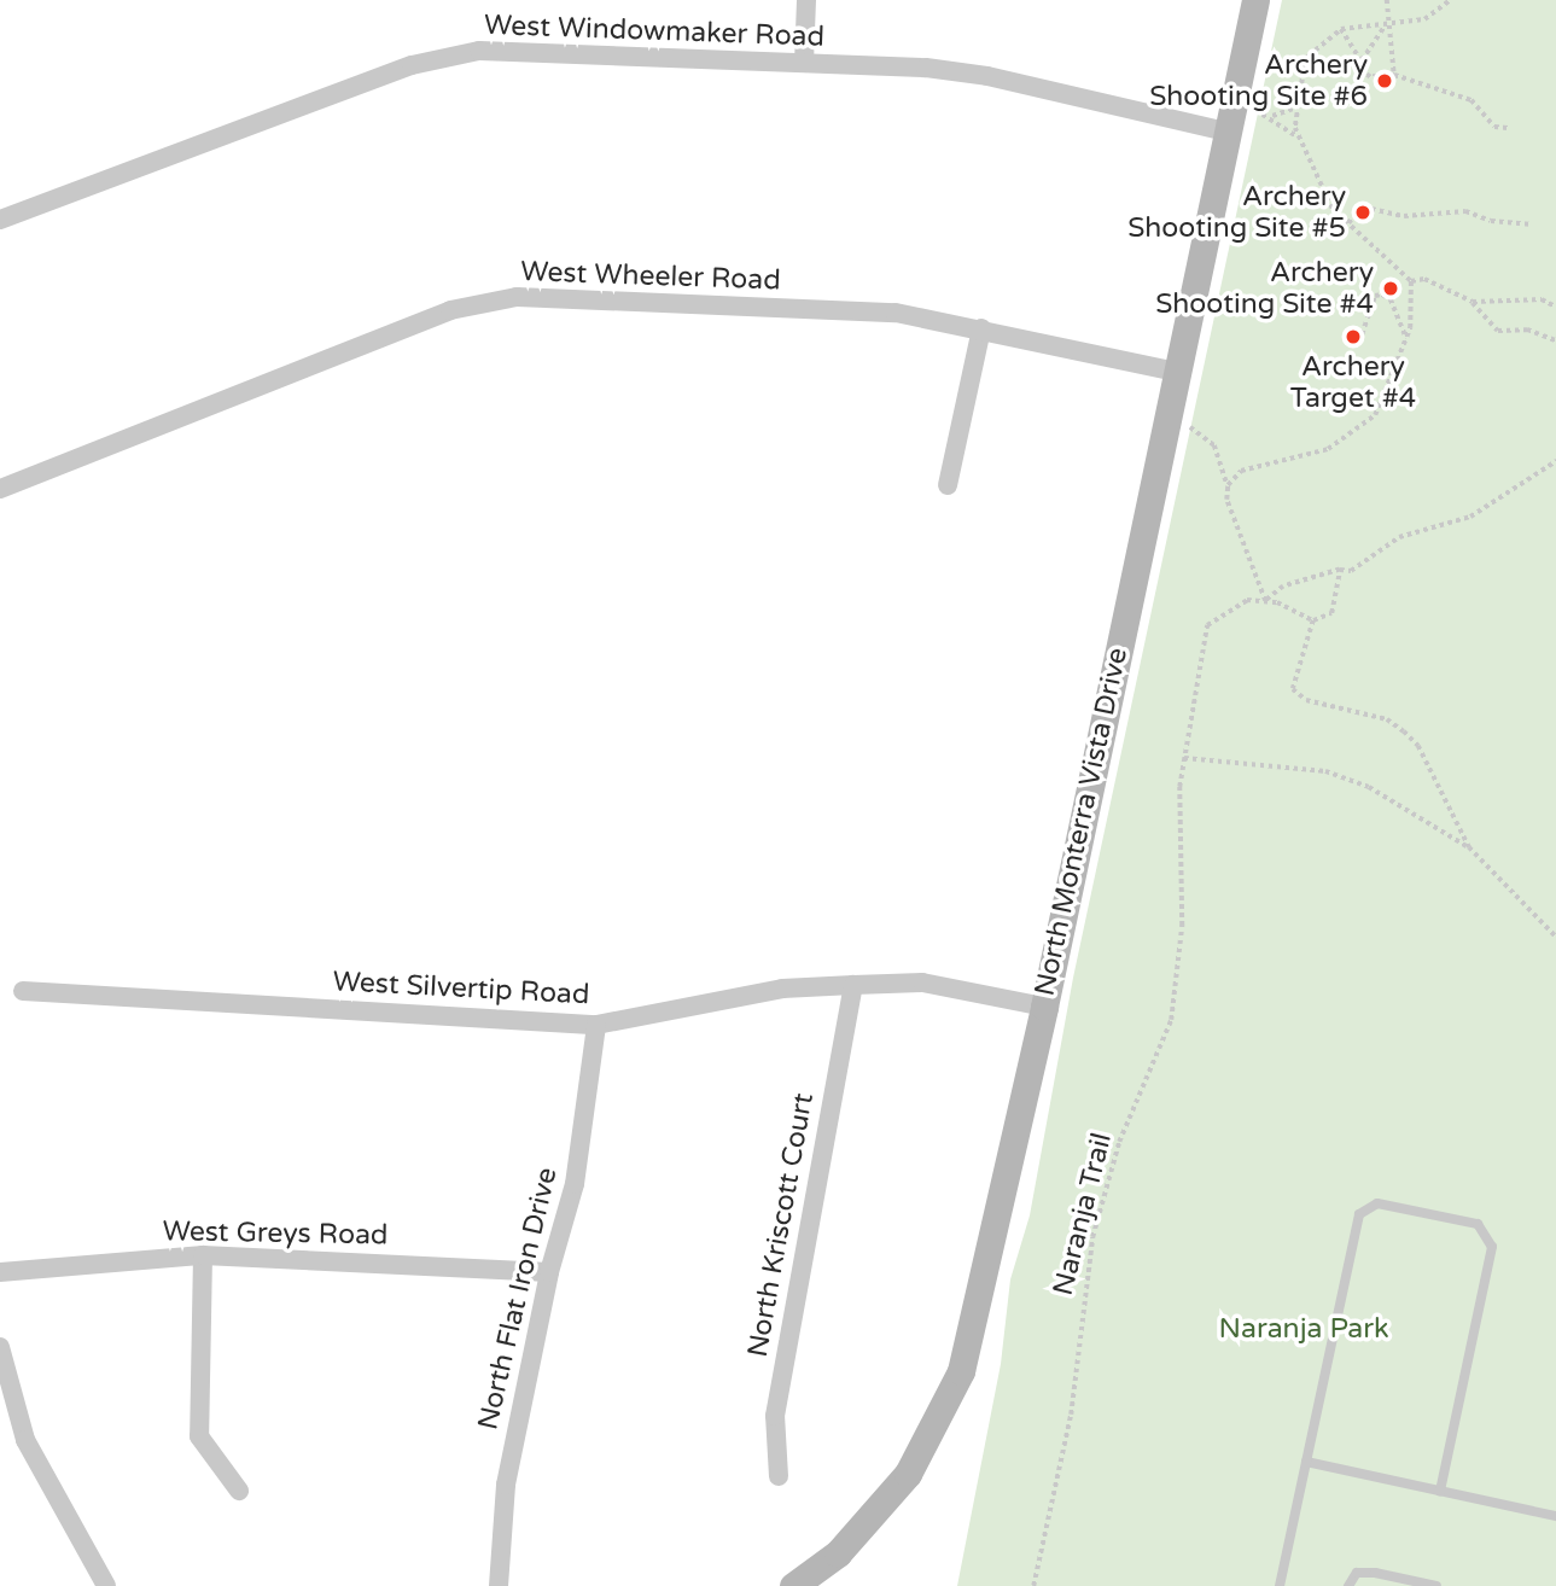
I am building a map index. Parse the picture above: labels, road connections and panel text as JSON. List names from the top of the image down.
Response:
{
  "streets": {
    "street": [
      "West Windowmaker Road",
      "West Wheeler Road",
      "North Monterra Vista Drive",
      "West Silvertip Road",
      "North Kriscott Court",
      "West Greys Road",
      "North Flat Iron Drive"
    ],
    "path": ["Naranja Trail"]
  },
  "crossings": [
    ["West Windowmaker Road", "North Monterra Vista Drive"],
    ["West Wheeler Road", "North Monterra Vista Drive"],
    ["North Monterra Vista Drive", "West Silvertip Road"],
    ["West Silvertip Road", "North Kriscott Court"],
    ["West Silvertip Road", "North Flat Iron Drive"],
    ["West Greys Road", "North Flat Iron Drive"]
  ],
  "parks": ["Naranja Park"],
  "places": [
    "Archery Shooting Site #6",
    "Archery Shooting Site #5",
    "Archery Shooting Site #4",
    "Archery Target #4"
  ]
}
